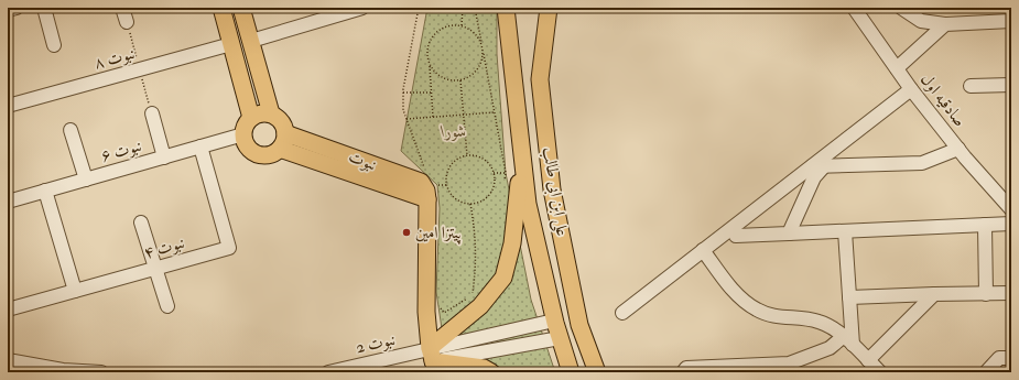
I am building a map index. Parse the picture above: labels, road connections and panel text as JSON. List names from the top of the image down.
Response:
{
  "streets": {
    "main road": ["نبوت", "علی ابن ابی طالب"],
    "street": [
      "نبوت ۸",
      "صادقیه اول",
      "نبوت ۶",
      "نبوت ۴",
      "نبوت 2"
    ]
  },
  "crossings": [
    ["نبوت ۶", "نبوت"],
    ["نبوت ۶", "نبوت ۴"],
    ["نبوت", "نبوت 2"]
  ],
  "parks": ["شورا"],
  "places": ["پیتزا امین"]
}
